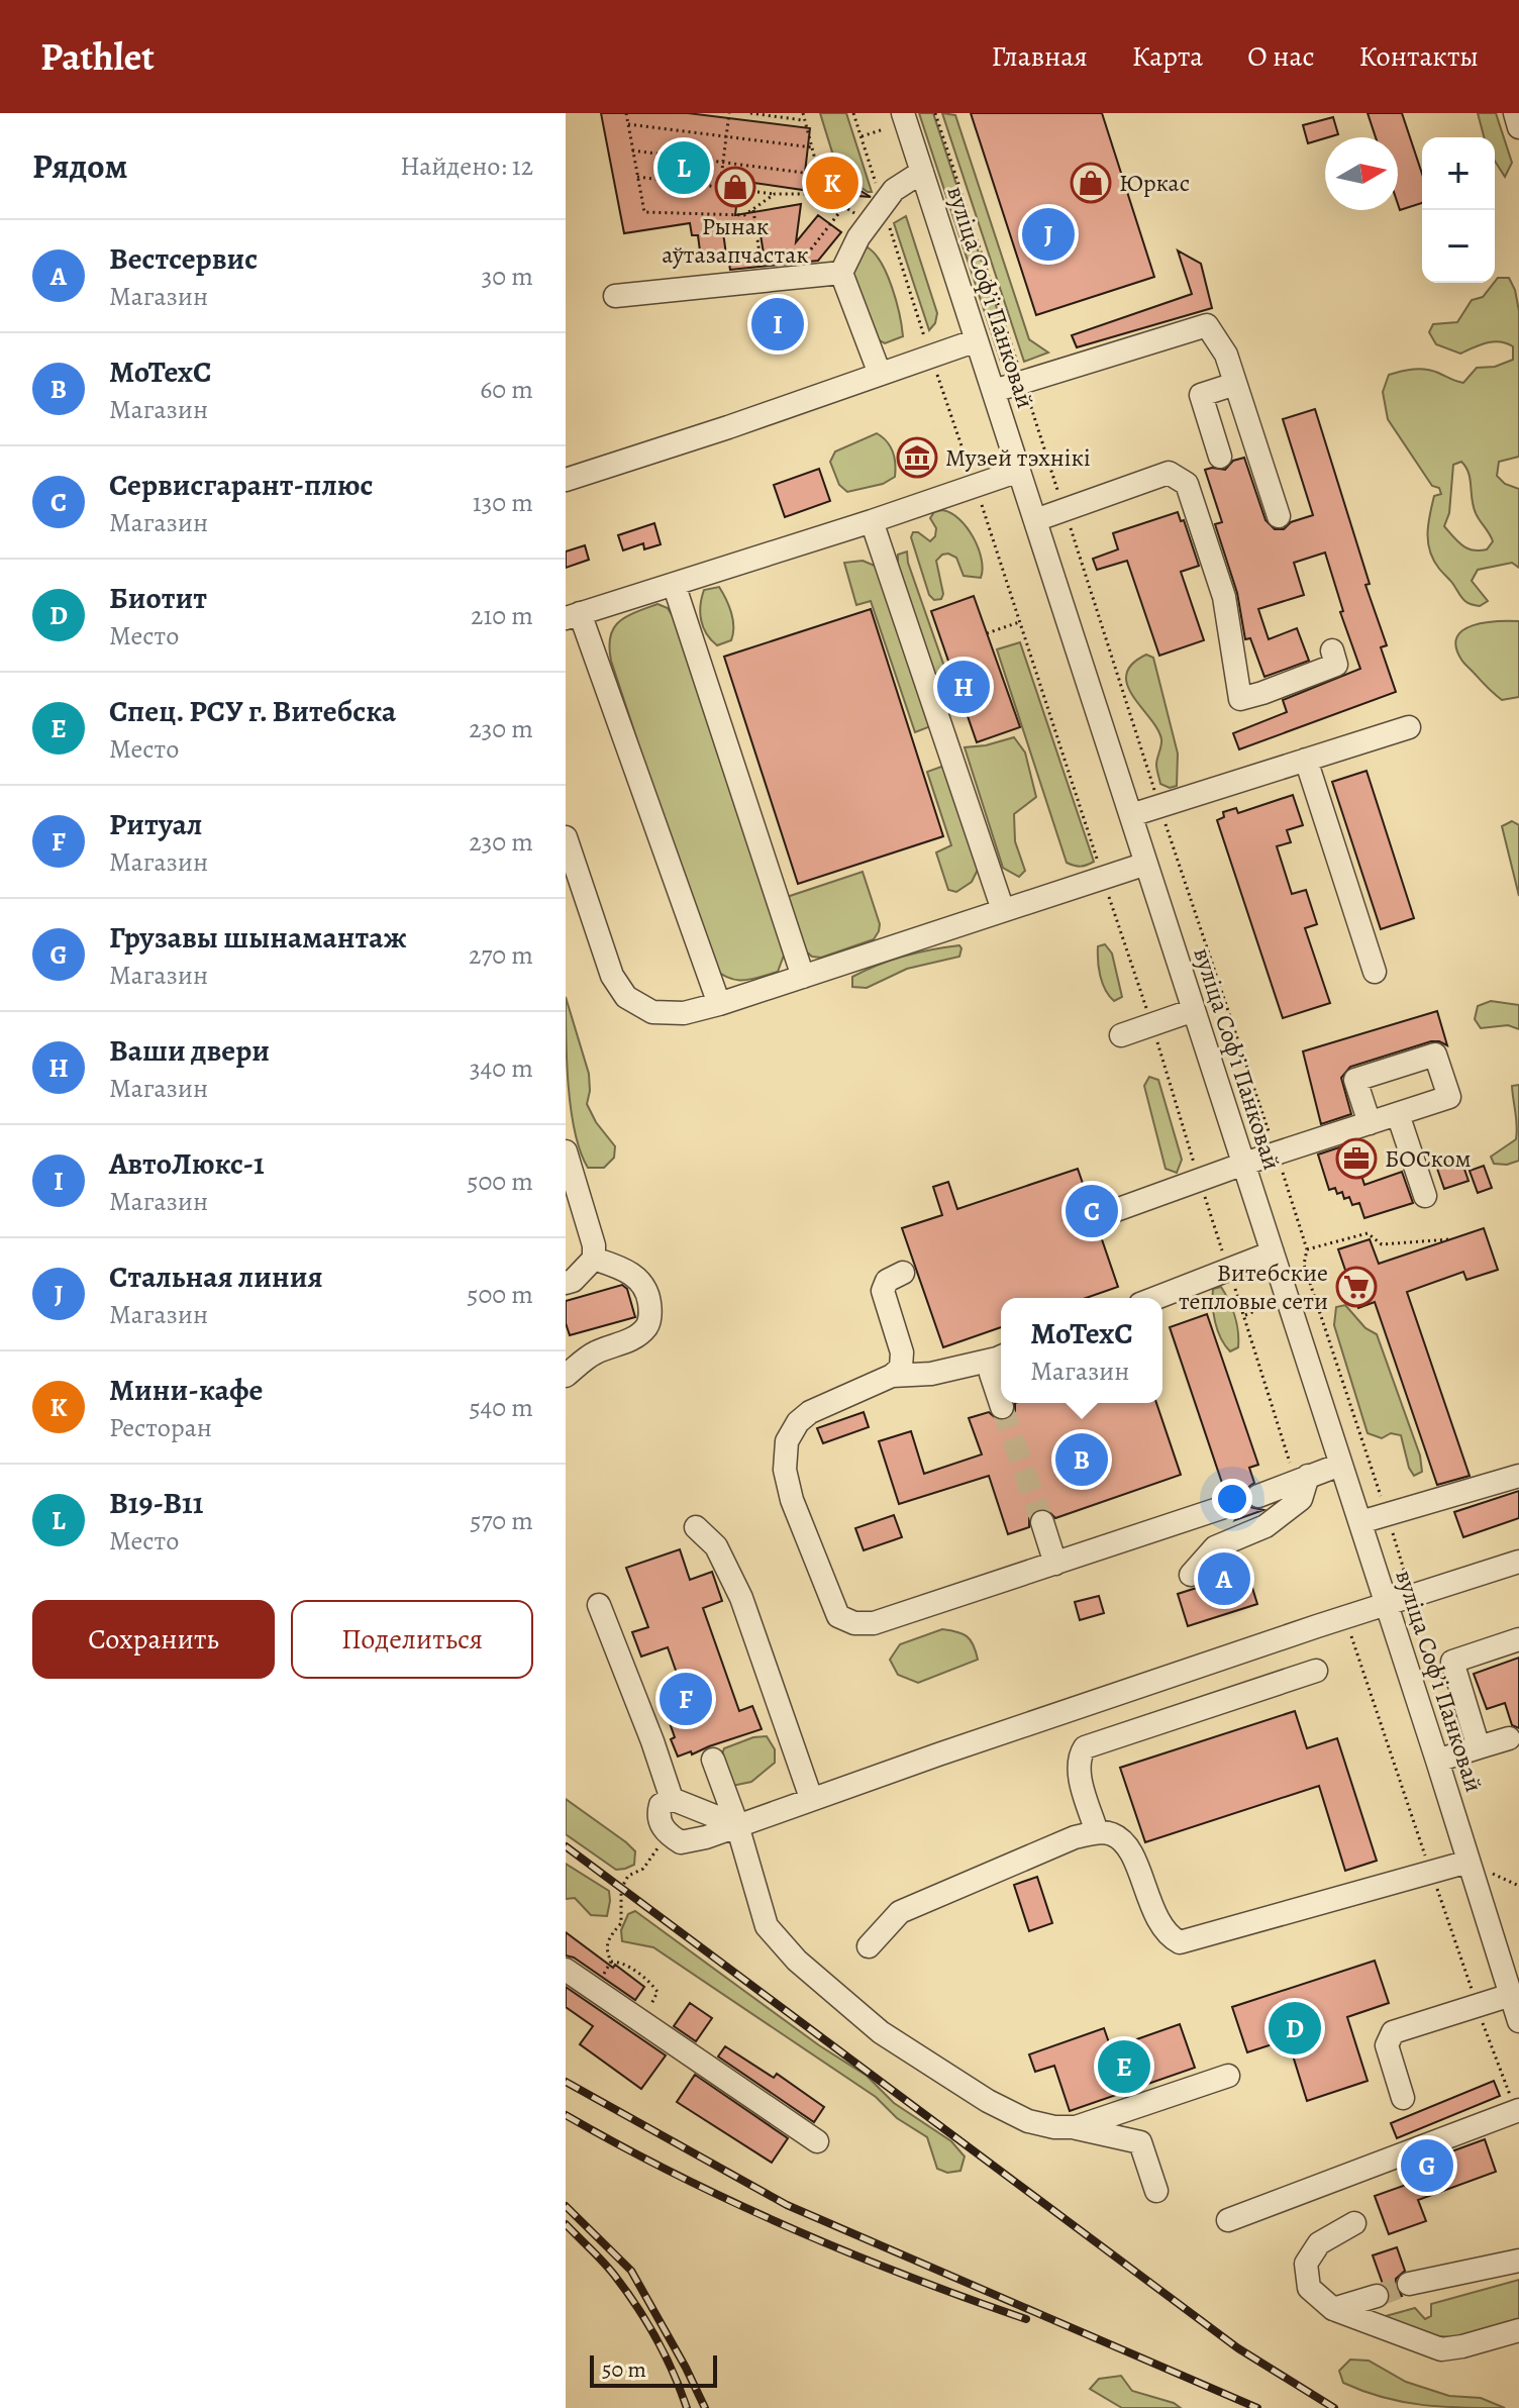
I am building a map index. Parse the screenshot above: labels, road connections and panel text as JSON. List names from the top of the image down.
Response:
{
  "streets": {
    "street": ["вуліца Софʼі Панковай"]
  },
  "places": {
    "shop": ["Юркас", "Рынак аўтазапчастак"],
    "museum": ["Музей тэхнікі"],
    "office": ["БОСком"],
    "supermarket": ["Витебские тепловые сети"]
  },
  "scale_bar": "50 m",
  "north": "right",
  "page": {
    "header": "Pathlet",
    "nav": [
      "Главная",
      "Карта",
      "О нас",
      "Контакты"
    ],
    "heading": ["Рядом", "Найдено: 12"],
    "map_buttons": ["+", "−"],
    "pins": [
      "L",
      "K",
      "J",
      "I",
      "H",
      "C",
      "B",
      "A",
      "F",
      "D",
      "E",
      "G"
    ],
    "list": [
      {
        "mark": "A",
        "name": "Вестсервис",
        "note": "Магазин",
        "value": "30 m"
      },
      {
        "mark": "B",
        "name": "MoTexC",
        "note": "Магазин",
        "value": "60 m"
      },
      {
        "mark": "C",
        "name": "Сервисгарант-плюс",
        "note": "Магазин",
        "value": "130 m"
      },
      {
        "mark": "D",
        "name": "Биотит",
        "note": "Место",
        "value": "210 m"
      },
      {
        "mark": "E",
        "name": "Спец. РСУ г. Витебска",
        "note": "Место",
        "value": "230 m"
      },
      {
        "mark": "F",
        "name": "Ритуал",
        "note": "Магазин",
        "value": "230 m"
      },
      {
        "mark": "G",
        "name": "Грузавы шынамантаж",
        "note": "Магазин",
        "value": "270 m"
      },
      {
        "mark": "H",
        "name": "Ваши двери",
        "note": "Магазин",
        "value": "340 m"
      },
      {
        "mark": "I",
        "name": "АвтоЛюкс-1",
        "note": "Магазин",
        "value": "500 m"
      },
      {
        "mark": "J",
        "name": "Стальная линия",
        "note": "Магазин",
        "value": "500 m"
      },
      {
        "mark": "K",
        "name": "Мини-кафе",
        "note": "Ресторан",
        "value": "540 m"
      },
      {
        "mark": "L",
        "name": "В19-В11",
        "note": "Место",
        "value": "570 m"
      }
    ],
    "popup": ["MoTexC", "Магазин"],
    "buttons": ["Сохранить", "Поделиться"],
    "scale": "50 m"
  }
}
